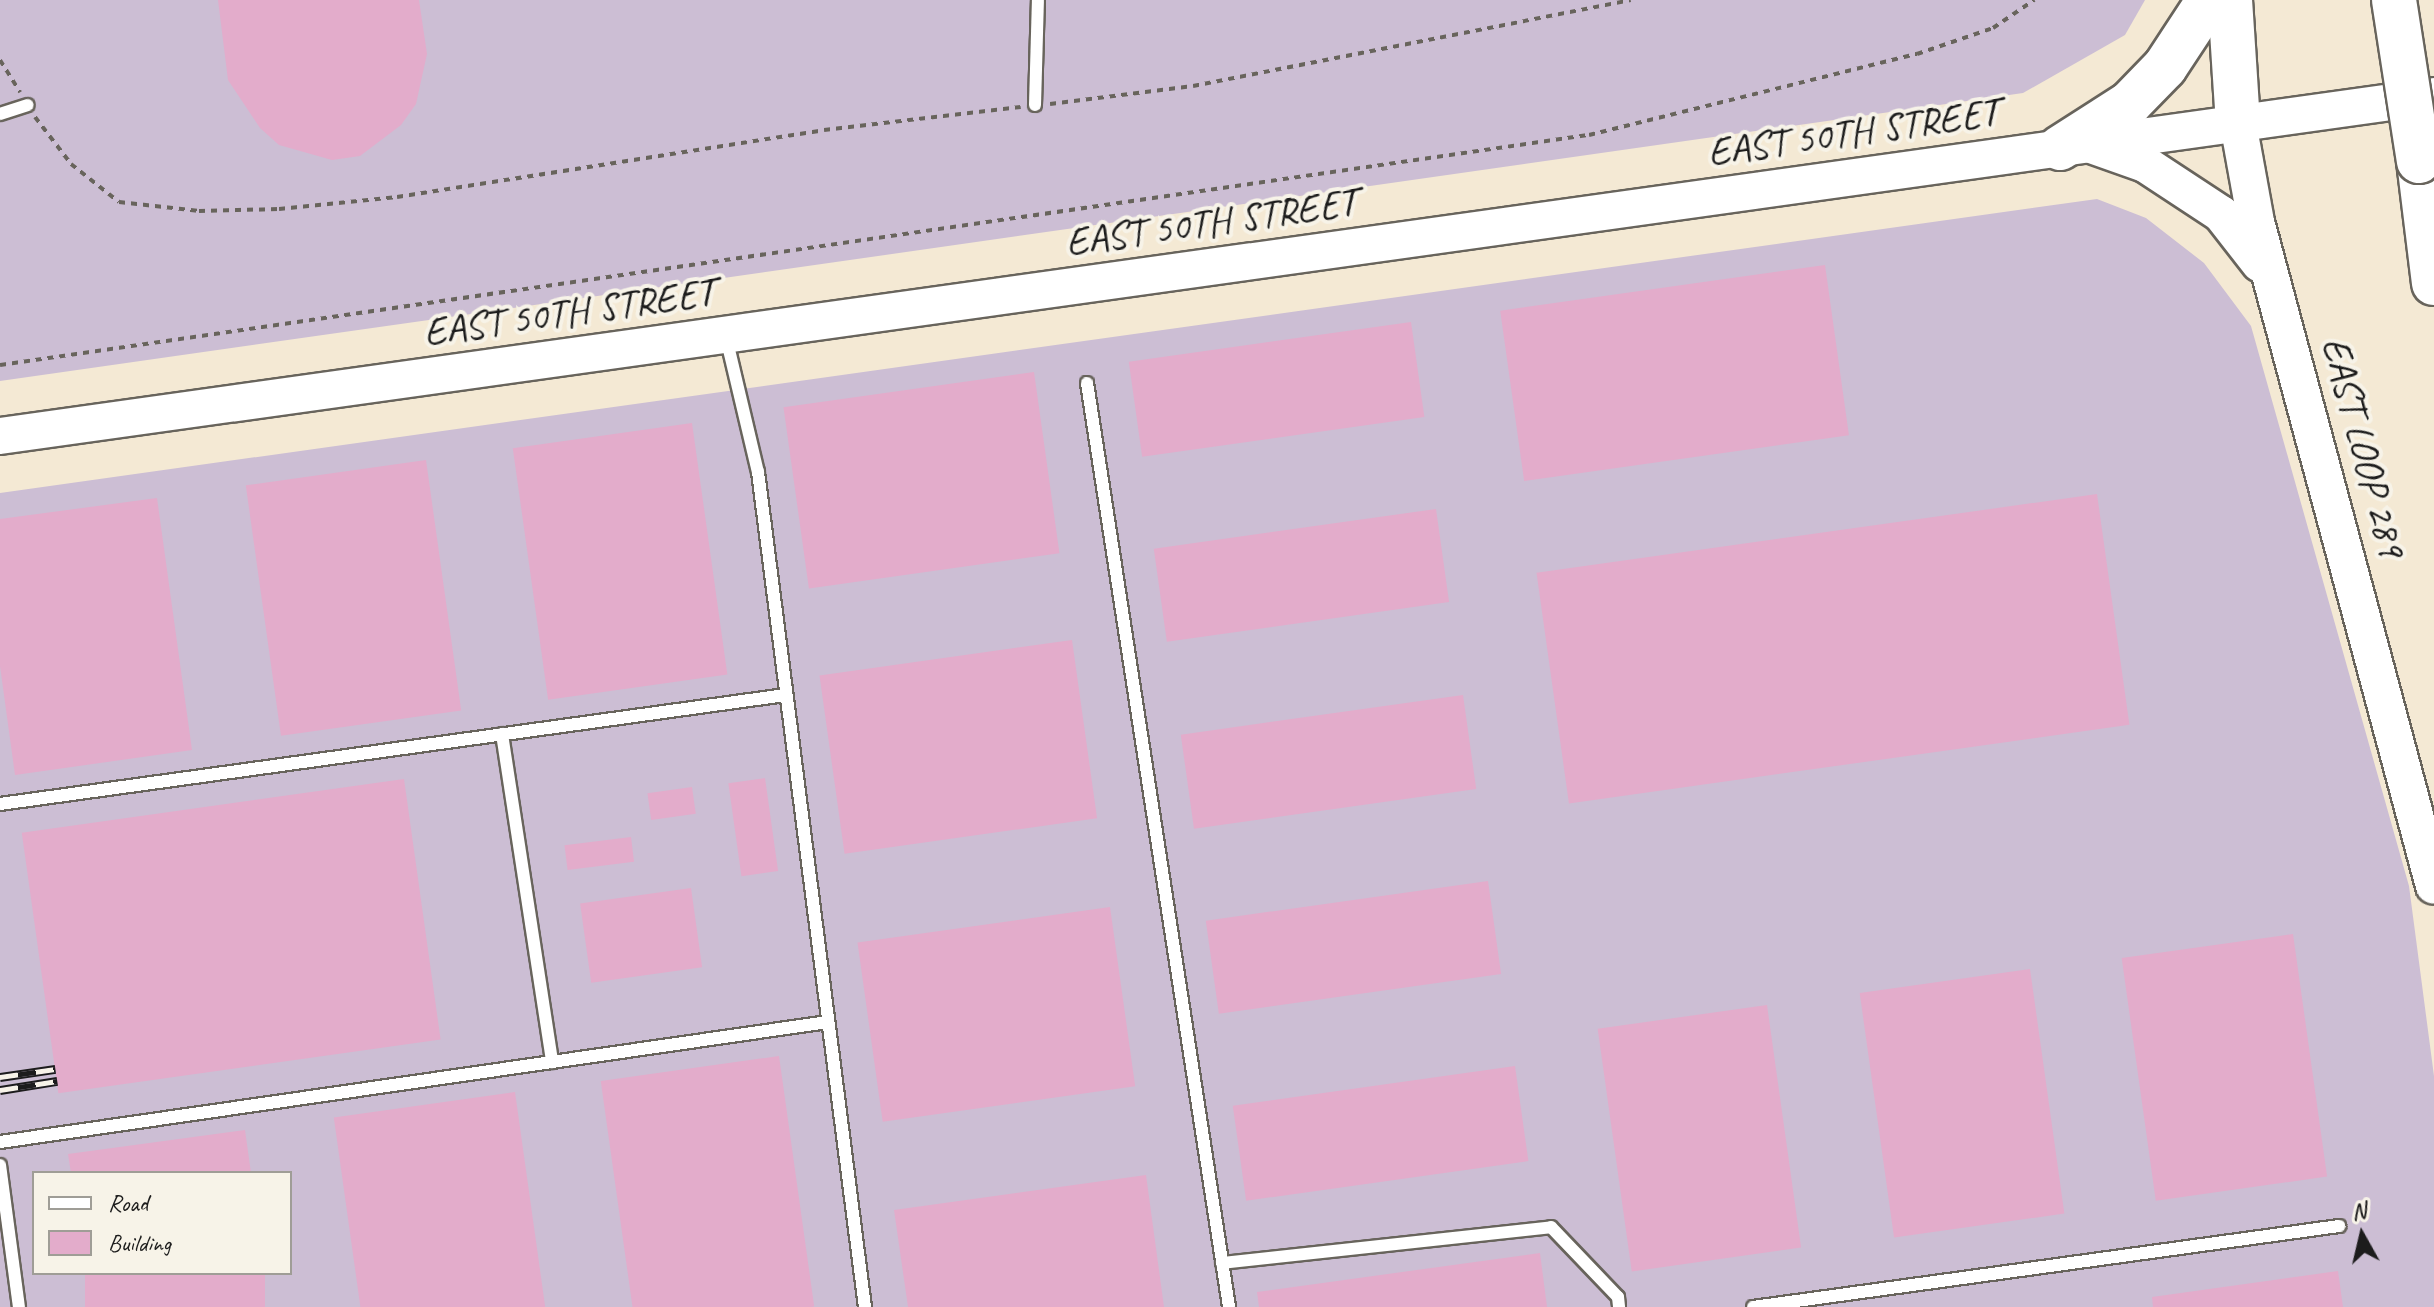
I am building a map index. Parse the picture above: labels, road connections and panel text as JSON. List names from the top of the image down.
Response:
{
  "streets": {
    "main road": ["EAST 50TH STREET", "EAST LOOP 289"]
  },
  "crossings": [
    ["EAST 50TH STREET", "EAST LOOP 289"]
  ],
  "legend": ["Road", "Building"],
  "north": "top"
}
